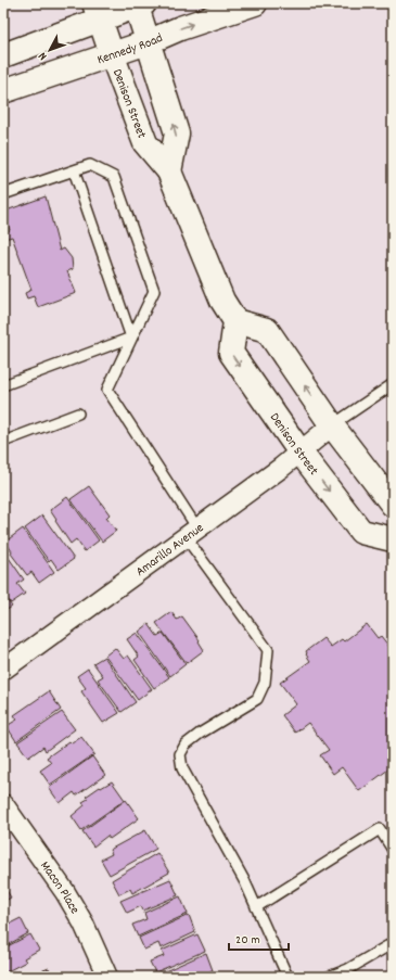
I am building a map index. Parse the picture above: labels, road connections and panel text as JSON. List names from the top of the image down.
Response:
{
  "streets": {
    "main road": ["Kennedy Road", "Denison Street"],
    "street": ["Amarillo Avenue", "Macon Place"]
  },
  "crossings": [
    ["Kennedy Road", "Denison Street"],
    ["Denison Street", "Amarillo Avenue"]
  ],
  "one_way": ["Kennedy Road"],
  "scale_bar": "20 m",
  "north": "bottom left"
}
